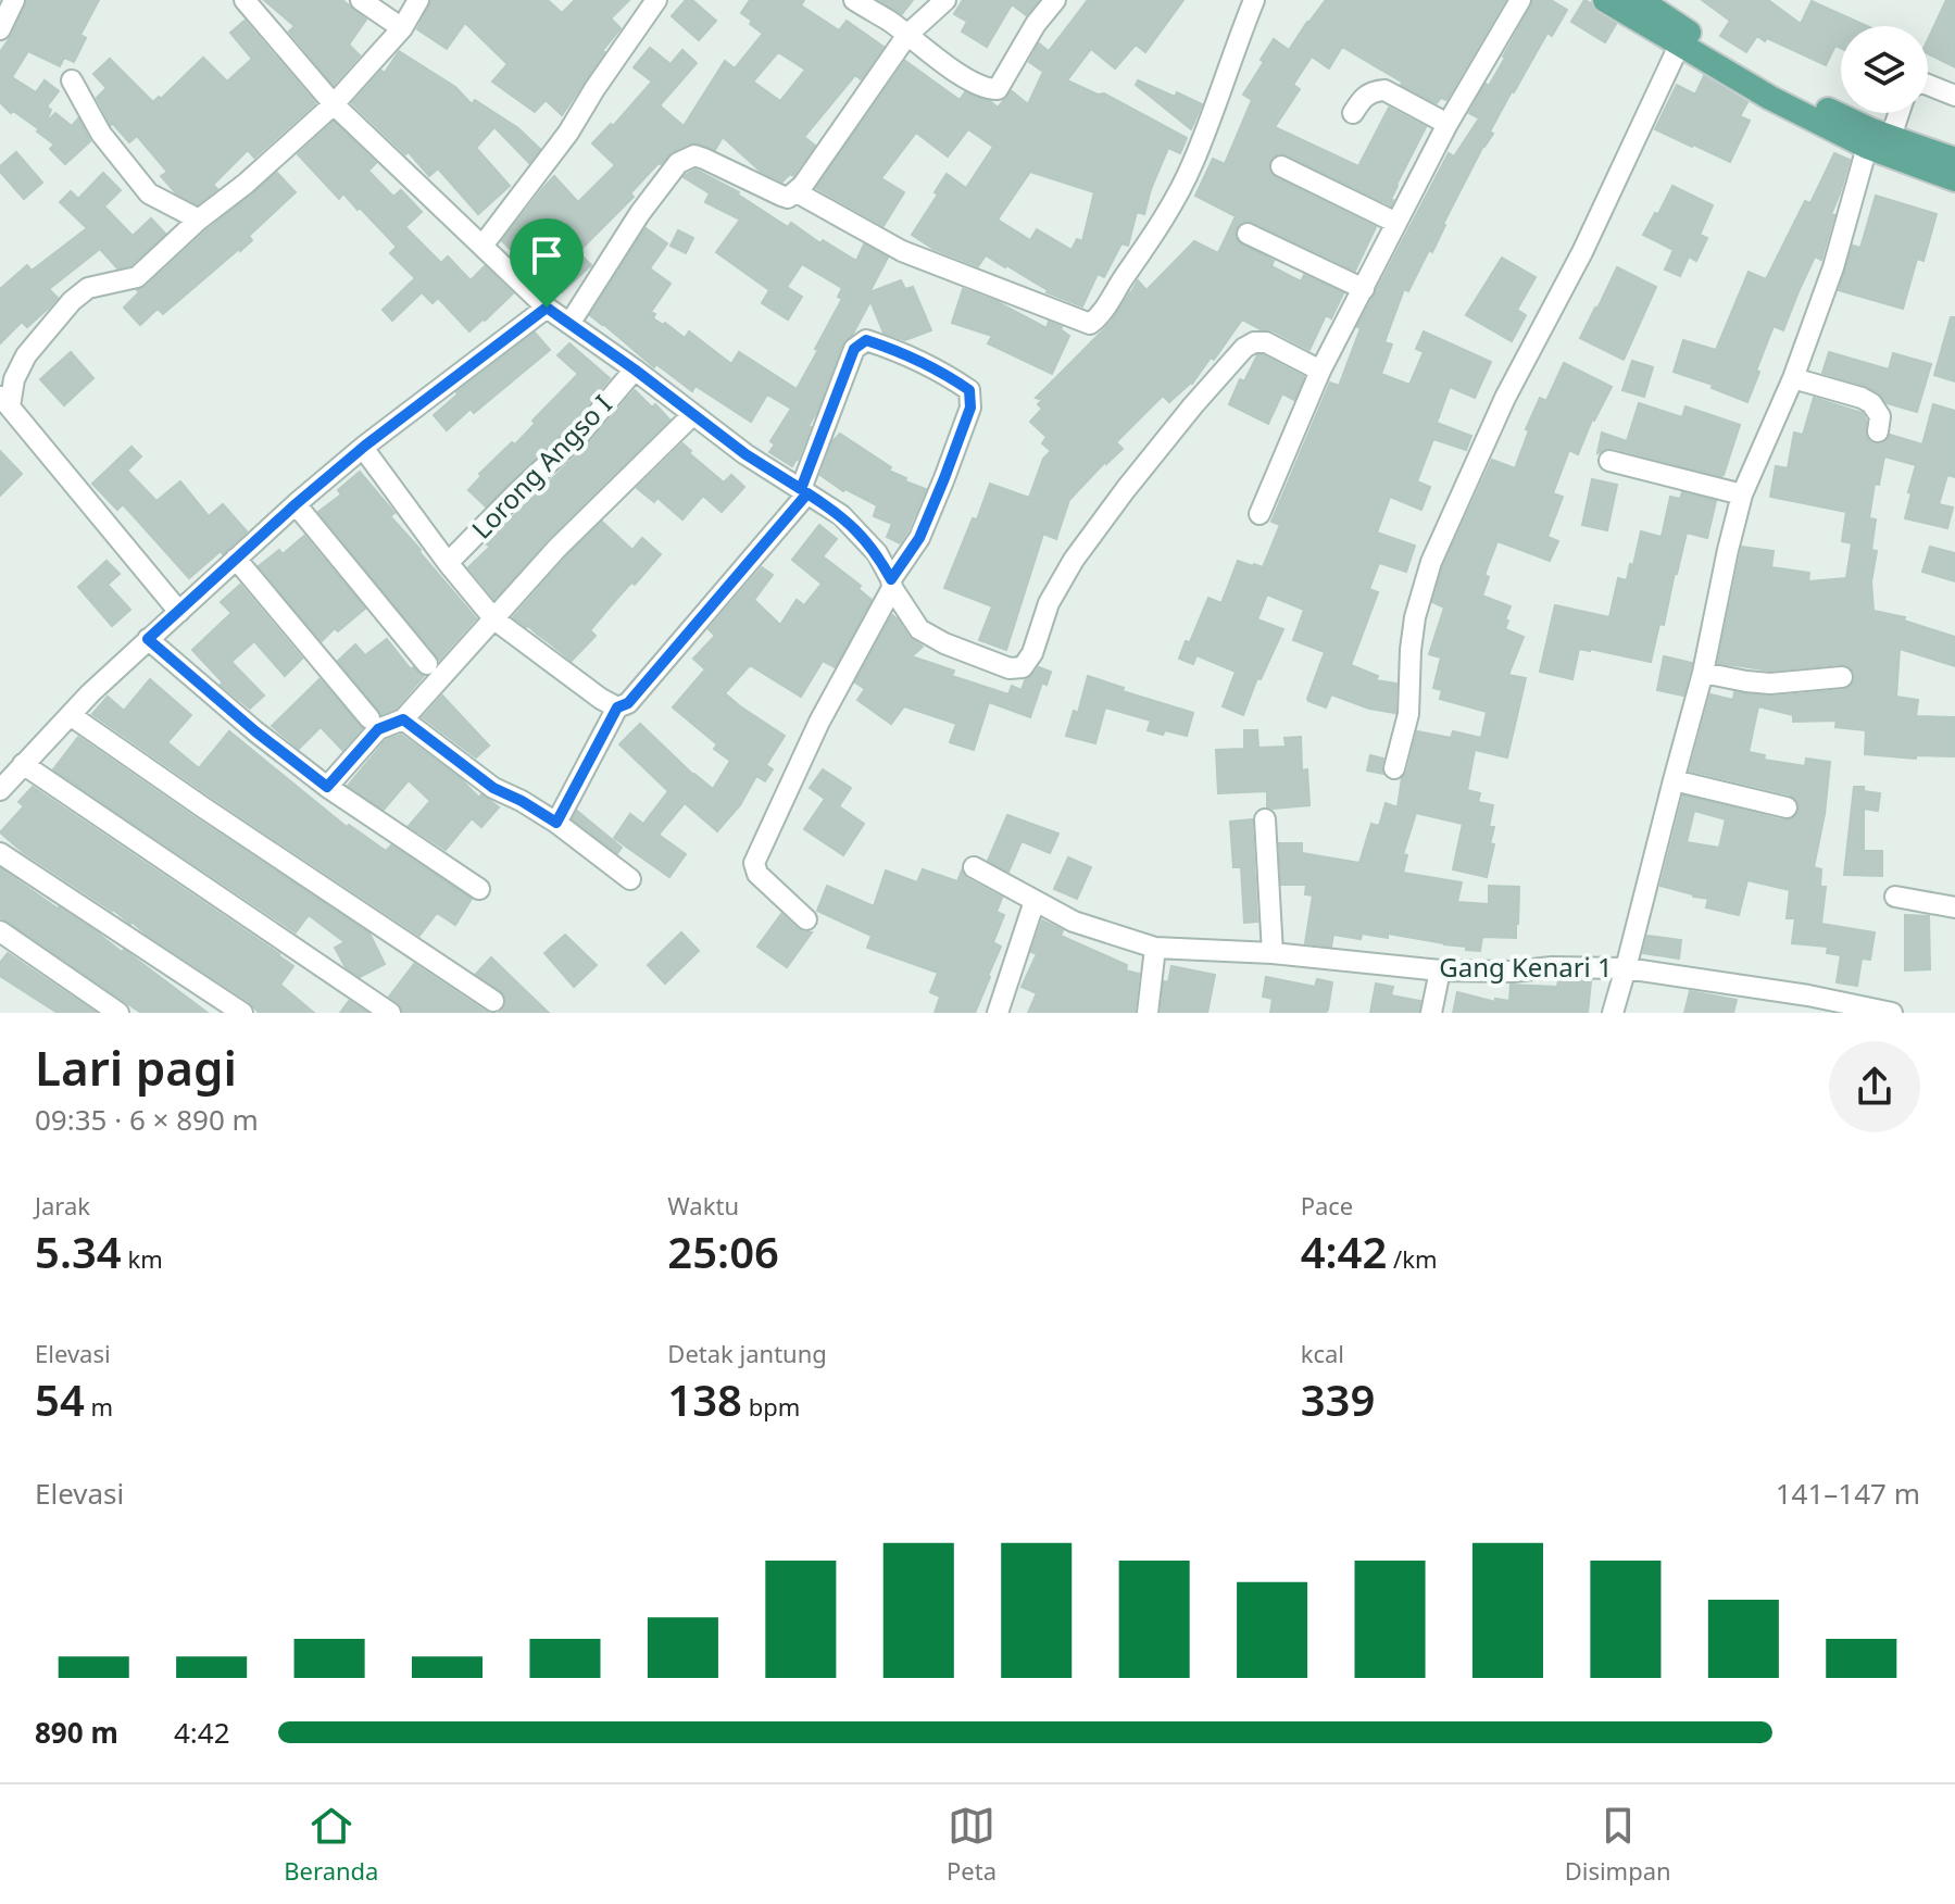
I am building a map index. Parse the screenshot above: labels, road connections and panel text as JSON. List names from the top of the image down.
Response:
{
  "streets": {
    "street": ["Lorong Angso I", "Gang Kenari 1"]
  },
  "page": {
    "heading": ["Lari pagi", "09:35 · 6 × 890 m"],
    "stats": [
      ["Jarak", "5.34 km"],
      ["Waktu", "25:06"],
      ["Pace", "4:42 /km"],
      ["Elevasi", "54 m"],
      ["Detak jantung", "138 bpm"],
      ["kcal", "339"]
    ],
    "chart": ["Elevasi", "141–147 m"],
    "list": [
      {
        "name": "890 m",
        "note": "4:42"
      }
    ],
    "tabs": ["Beranda", "Peta", "Disimpan"]
  }
}
